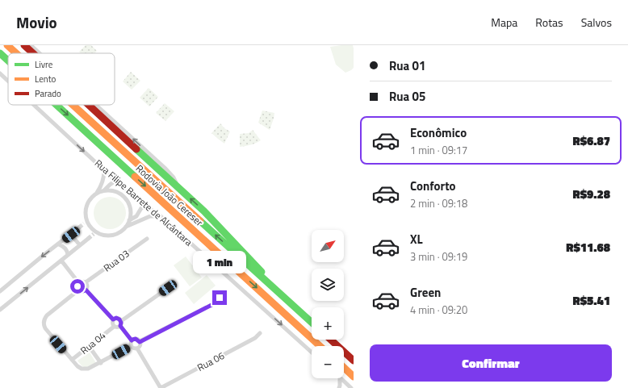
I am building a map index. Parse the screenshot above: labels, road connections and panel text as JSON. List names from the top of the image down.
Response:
{
  "streets": {
    "highway": ["Rodovia João Cereser"],
    "street": [
      "Rua Filipe Barrete de Alcântara",
      "Rua 03",
      "Rua 04",
      "Rua 06"
    ]
  },
  "one_way": ["Rua Filipe Barrete de Alcântara"],
  "legend": ["Livre", "Lento", "Parado"],
  "north": "top right",
  "page": {
    "header": "Movio",
    "nav": ["Mapa", "Rotas", "Salvos"],
    "banner": ["Rua 01", "Rua 05"],
    "list": [
      {
        "name": "Econômico",
        "note": "1 min · 09:17",
        "value": "R$6.87"
      },
      {
        "name": "Conforto",
        "note": "2 min · 09:18",
        "value": "R$9.28"
      },
      {
        "name": "XL",
        "note": "3 min · 09:19",
        "value": "R$11.68"
      },
      {
        "name": "Green",
        "note": "4 min · 09:20",
        "value": "R$5.41"
      }
    ],
    "map_buttons": ["+", "−"],
    "bubble": "1 min",
    "buttons": "Confirmar"
  }
}
